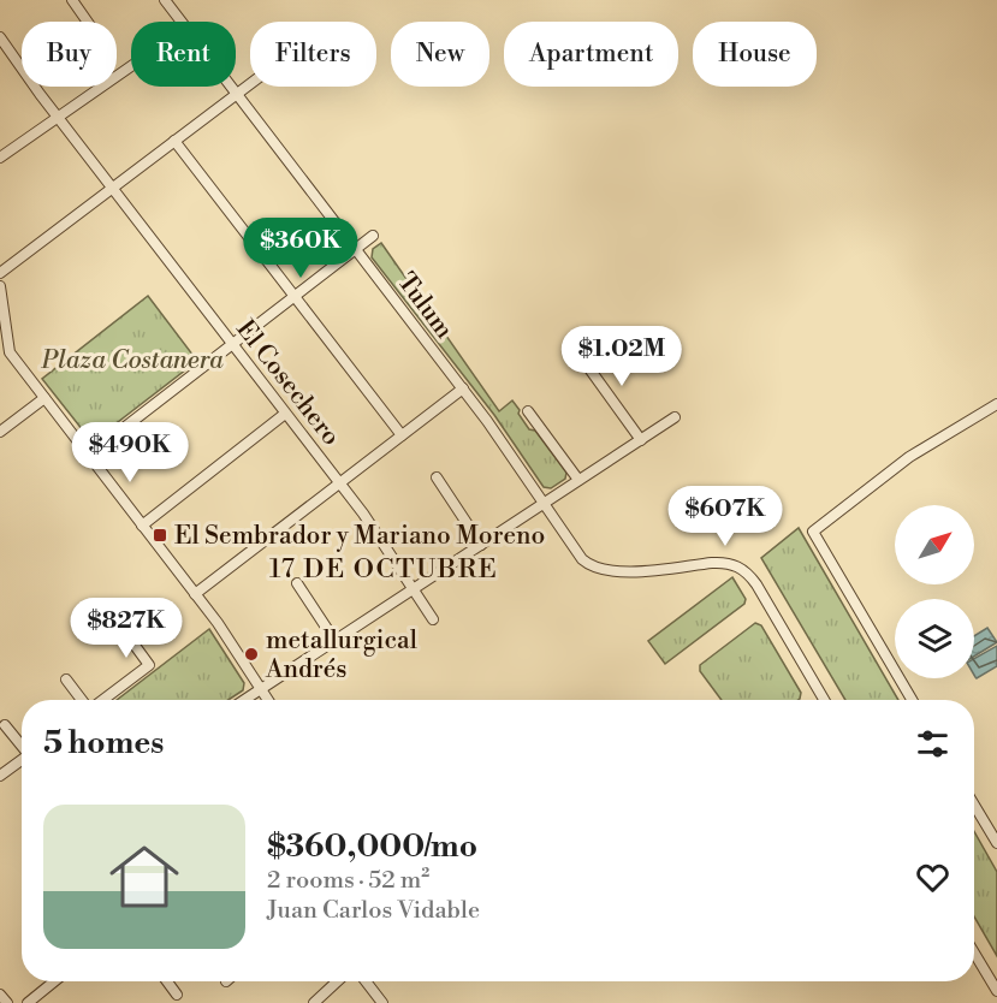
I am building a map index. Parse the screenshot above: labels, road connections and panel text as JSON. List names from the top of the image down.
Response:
{
  "streets": {
    "street": ["Tulum", "El Cosechero"]
  },
  "districts": ["17 DE OCTUBRE"],
  "parks": ["Plaza Costanera"],
  "places": {
    "transit": ["El Sembrador y Mariano Moreno"],
    "other": ["metallurgical Andrés"]
  },
  "north": "top right",
  "page": {
    "chip": [
      "Buy",
      "Rent",
      "Filters",
      "New",
      "Apartment",
      "House"
    ],
    "price": [
      "$360K",
      "$1.02M",
      "$490K",
      "$607K",
      "$827K"
    ],
    "heading": "5 homes",
    "list": [
      {
        "name": "$360,000/mo",
        "note": "2 rooms · 52 m² · Juan Carlos Vidable"
      }
    ]
  }
}
